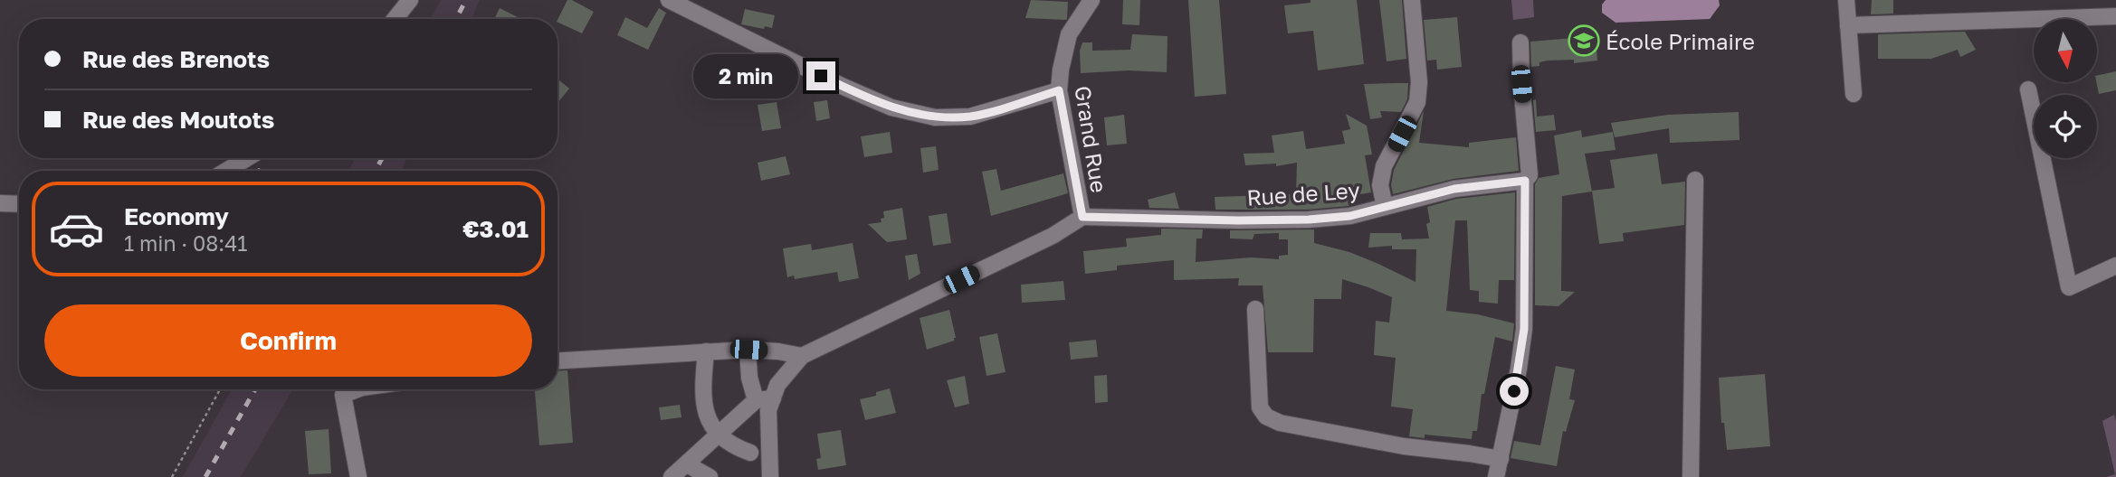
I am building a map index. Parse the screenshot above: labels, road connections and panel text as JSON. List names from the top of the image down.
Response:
{
  "streets": {
    "street": ["Grand Rue", "Rue de Ley"]
  },
  "crossings": [
    ["Grand Rue", "Rue de Ley"]
  ],
  "places": {
    "school or university": ["École Primaire"]
  },
  "north": "bottom",
  "page": {
    "banner": ["Rue des Brenots", "Rue des Moutots"],
    "bubble": "2 min",
    "list": [
      {
        "name": "Economy",
        "note": "1 min · 08:41",
        "value": "€3.01"
      }
    ],
    "buttons": "Confirm"
  }
}
